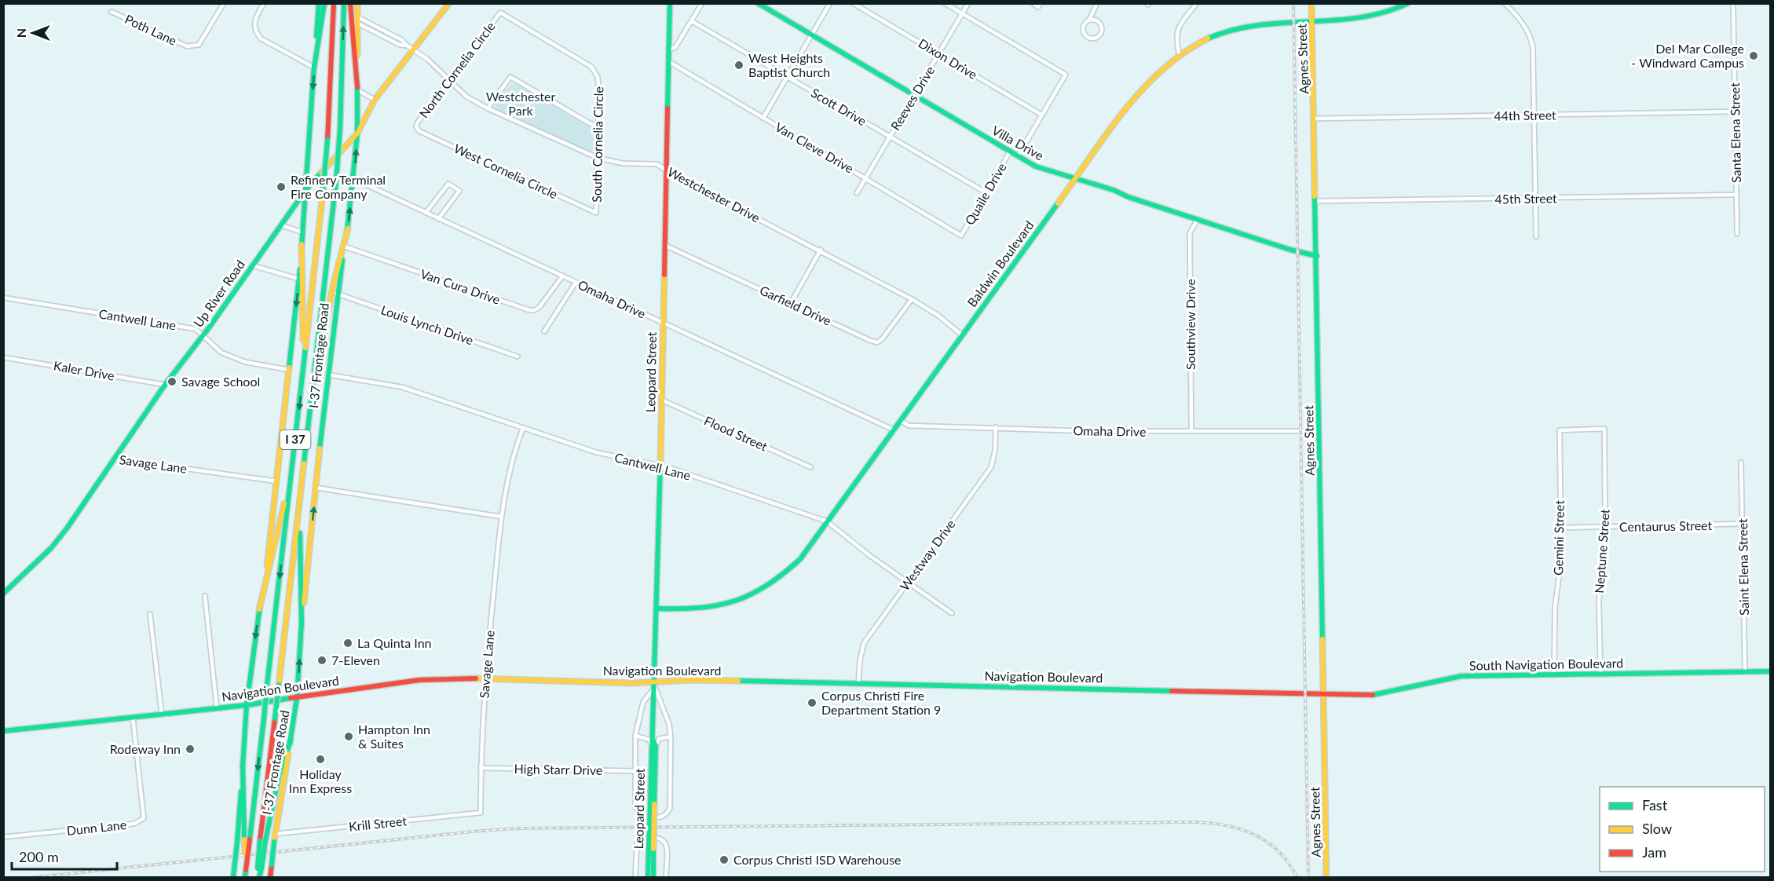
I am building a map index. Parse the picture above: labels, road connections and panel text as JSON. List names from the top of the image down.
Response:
{
  "streets": {
    "main road": [
      "Agnes Street",
      "Villa Drive",
      "Baldwin Boulevard",
      "Up River Road",
      "I-37 Frontage Road",
      "Leopard Street",
      "I 37",
      "South Navigation Boulevard",
      "Navigation Boulevard"
    ],
    "street": [
      "Poth Lane",
      "Dixon Drive",
      "North Cornelia Circle",
      "Reeves Drive",
      "Scott Drive",
      "44th Street",
      "Santa Elena Street",
      "South Cornelia Circle",
      "Van Cleve Drive",
      "West Cornelia Circle",
      "Quaile Drive",
      "Westchester Drive",
      "45th Street",
      "Van Cura Drive",
      "Omaha Drive",
      "Garfield Drive",
      "Cantwell Lane",
      "Southview Drive",
      "Louis Lynch Drive",
      "Kaler Drive",
      "Flood Street",
      "Savage Lane",
      "Centaurus Street",
      "Gemini Street",
      "Neptune Street",
      "Westway Drive",
      "Saint Elena Street",
      "High Starr Drive",
      "Krill Street",
      "Dunn Lane"
    ]
  },
  "crossings": [
    ["Dixon Drive", "Reeves Drive"],
    ["Dixon Drive", "Quaile Drive"],
    ["Agnes Street", "44th Street"],
    ["Agnes Street", "Villa Drive"],
    ["Agnes Street", "45th Street"],
    ["Agnes Street", "Baldwin Boulevard"],
    ["Agnes Street", "Omaha Drive"],
    ["Agnes Street", "South Navigation Boulevard"],
    ["Agnes Street", "Navigation Boulevard"],
    ["North Cornelia Circle", "South Cornelia Circle"],
    ["North Cornelia Circle", "West Cornelia Circle"],
    ["North Cornelia Circle", "Westchester Drive"],
    ["Reeves Drive", "Scott Drive"],
    ["Reeves Drive", "Villa Drive"],
    ["Reeves Drive", "Van Cleve Drive"],
    ["Reeves Drive", "Quaile Drive"],
    ["Scott Drive", "Quaile Drive"],
    ["44th Street", "Santa Elena Street"],
    ["Santa Elena Street", "45th Street"],
    ["Villa Drive", "Quaile Drive"],
    ["Villa Drive", "Baldwin Boulevard"],
    ["Villa Drive", "Southview Drive"],
    ["South Cornelia Circle", "West Cornelia Circle"],
    ["South Cornelia Circle", "Westchester Drive"],
    ["Van Cleve Drive", "Quaile Drive"],
    ["Van Cleve Drive", "Leopard Street"],
    ["Westchester Drive", "Baldwin Boulevard"],
    ["Westchester Drive", "Up River Road"],
    ["Westchester Drive", "Garfield Drive"],
    ["Westchester Drive", "Leopard Street"],
    ["Baldwin Boulevard", "Omaha Drive"],
    ["Baldwin Boulevard", "Cantwell Lane"],
    ["Baldwin Boulevard", "Leopard Street"],
    ["Van Cura Drive", "Omaha Drive"],
    ["Van Cura Drive", "I-37 Frontage Road"],
    ["Up River Road", "Cantwell Lane"],
    ["Up River Road", "I-37 Frontage Road"],
    ["Up River Road", "Kaler Drive"],
    ["Up River Road", "Savage Lane"],
    ["Omaha Drive", "Southview Drive"],
    ["Omaha Drive", "I-37 Frontage Road"],
    ["Omaha Drive", "Leopard Street"],
    ["Omaha Drive", "Westway Drive"],
    ["Garfield Drive", "Leopard Street"],
    ["Cantwell Lane", "I-37 Frontage Road"],
    ["Cantwell Lane", "Leopard Street"],
    ["Cantwell Lane", "Savage Lane"],
    ["Cantwell Lane", "Westway Drive"],
    ["Louis Lynch Drive", "I-37 Frontage Road"],
    ["I-37 Frontage Road", "Navigation Boulevard"],
    ["I-37 Frontage Road", "Krill Street"],
    ["Leopard Street", "Flood Street"],
    ["Leopard Street", "Navigation Boulevard"],
    ["Savage Lane", "Navigation Boulevard"],
    ["Savage Lane", "High Starr Drive"],
    ["Savage Lane", "Krill Street"],
    ["Centaurus Street", "Gemini Street"],
    ["Centaurus Street", "Neptune Street"],
    ["Centaurus Street", "Saint Elena Street"],
    ["Gemini Street", "Neptune Street"],
    ["Gemini Street", "South Navigation Boulevard"],
    ["Neptune Street", "South Navigation Boulevard"],
    ["Westway Drive", "Navigation Boulevard"],
    ["Saint Elena Street", "South Navigation Boulevard"],
    ["South Navigation Boulevard", "Navigation Boulevard"],
    ["Navigation Boulevard", "Dunn Lane"]
  ],
  "parks": ["Westchester Park"],
  "places": [
    "Del Mar College - Windward Campus",
    "West Heights Baptist Church",
    "Refinery Terminal Fire Company",
    "Savage School",
    "La Quinta Inn",
    "7-Eleven",
    "Corpus Christi Fire Department Station 9",
    "Hampton Inn & Suites",
    "Rodeway Inn",
    "Holiday Inn Express",
    "Corpus Christi ISD Warehouse"
  ],
  "legend": ["Fast", "Slow", "Jam"],
  "scale_bar": "200 m",
  "north": "left"
}
